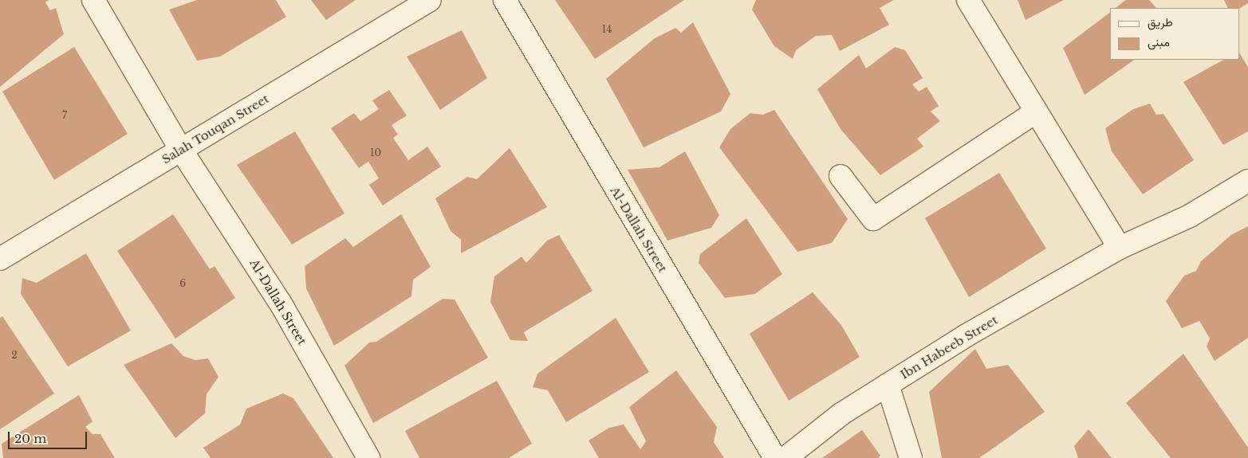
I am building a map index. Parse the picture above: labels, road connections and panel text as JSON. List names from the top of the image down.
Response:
{
  "streets": {
    "street": ["Salah Touqan Street", "Al-Dallah Street", "Ibn Habeeb Street"]
  },
  "crossings": [
    ["Salah Touqan Street", "Al-Dallah Street"]
  ],
  "house_numbers": [
    "14",
    "7",
    "10",
    "6",
    "2"
  ],
  "legend": ["طريق", "مبنى"],
  "scale_bar": "20 m"
}
